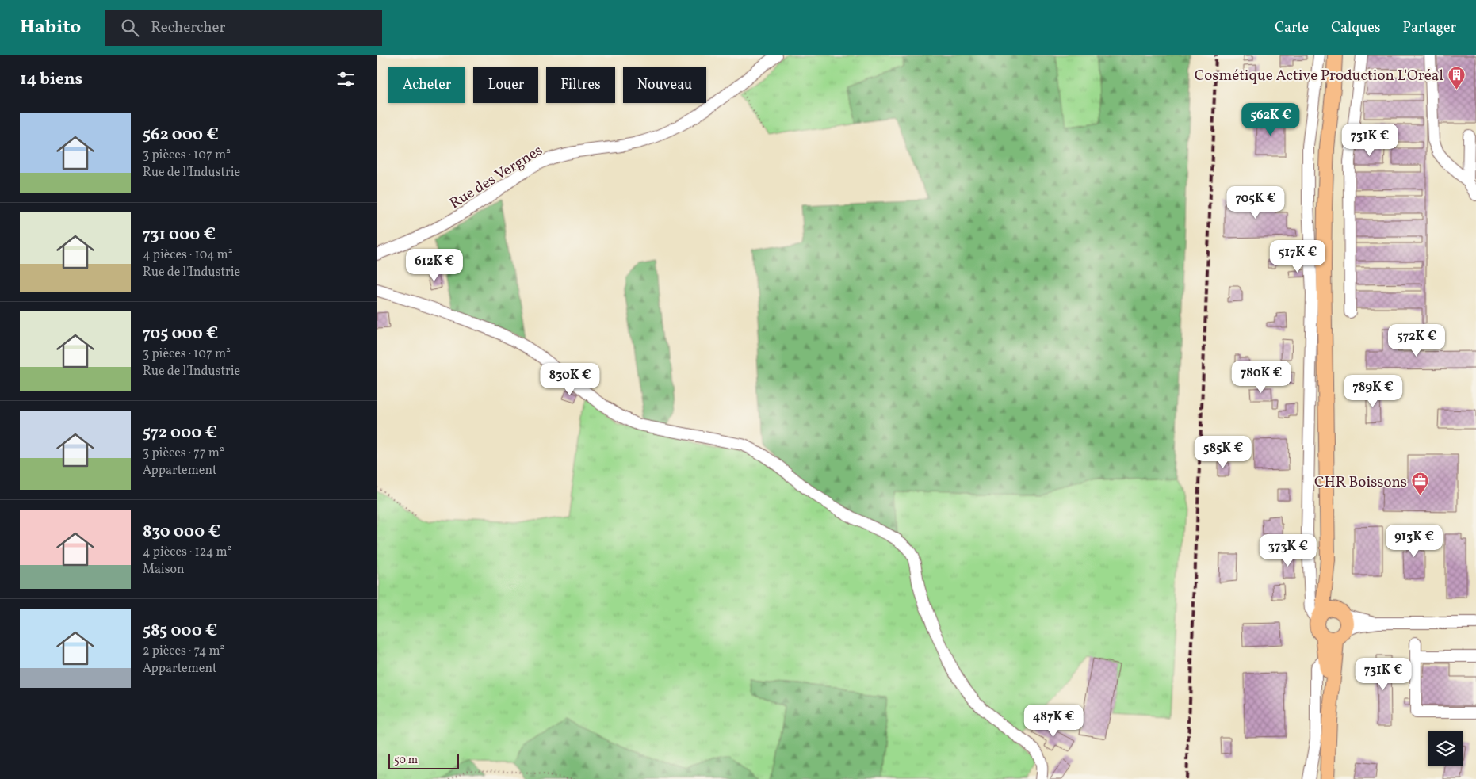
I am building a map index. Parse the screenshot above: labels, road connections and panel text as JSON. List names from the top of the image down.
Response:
{
  "streets": {
    "street": ["Rue des Vergnes"]
  },
  "places": {
    "building": ["Cosmétique Active Production L'Oréal"],
    "office": ["CHR Boissons"]
  },
  "scale_bar": "50 m",
  "page": {
    "header": "Habito",
    "search": "Rechercher",
    "nav": ["Carte", "Calques", "Partager"],
    "heading": "14 biens",
    "chip": [
      "Acheter",
      "Louer",
      "Filtres",
      "Nouveau"
    ],
    "list": [
      {
        "name": "562 000 €",
        "note": "3 pièces · 107 m² · Rue de l'Industrie"
      },
      {
        "name": "731 000 €",
        "note": "4 pièces · 104 m² · Rue de l'Industrie"
      },
      {
        "name": "705 000 €",
        "note": "3 pièces · 107 m² · Rue de l'Industrie"
      },
      {
        "name": "572 000 €",
        "note": "3 pièces · 77 m² · Appartement"
      },
      {
        "name": "830 000 €",
        "note": "4 pièces · 124 m² · Maison"
      },
      {
        "name": "585 000 €",
        "note": "2 pièces · 74 m² · Appartement"
      }
    ],
    "price": [
      "562K €",
      "731K €",
      "705K €",
      "517K €",
      "612K €",
      "572K €",
      "780K €",
      "830K €",
      "789K €",
      "585K €",
      "913K €",
      "373K €",
      "731K €",
      "487K €"
    ],
    "scale": "50 m"
  }
}
